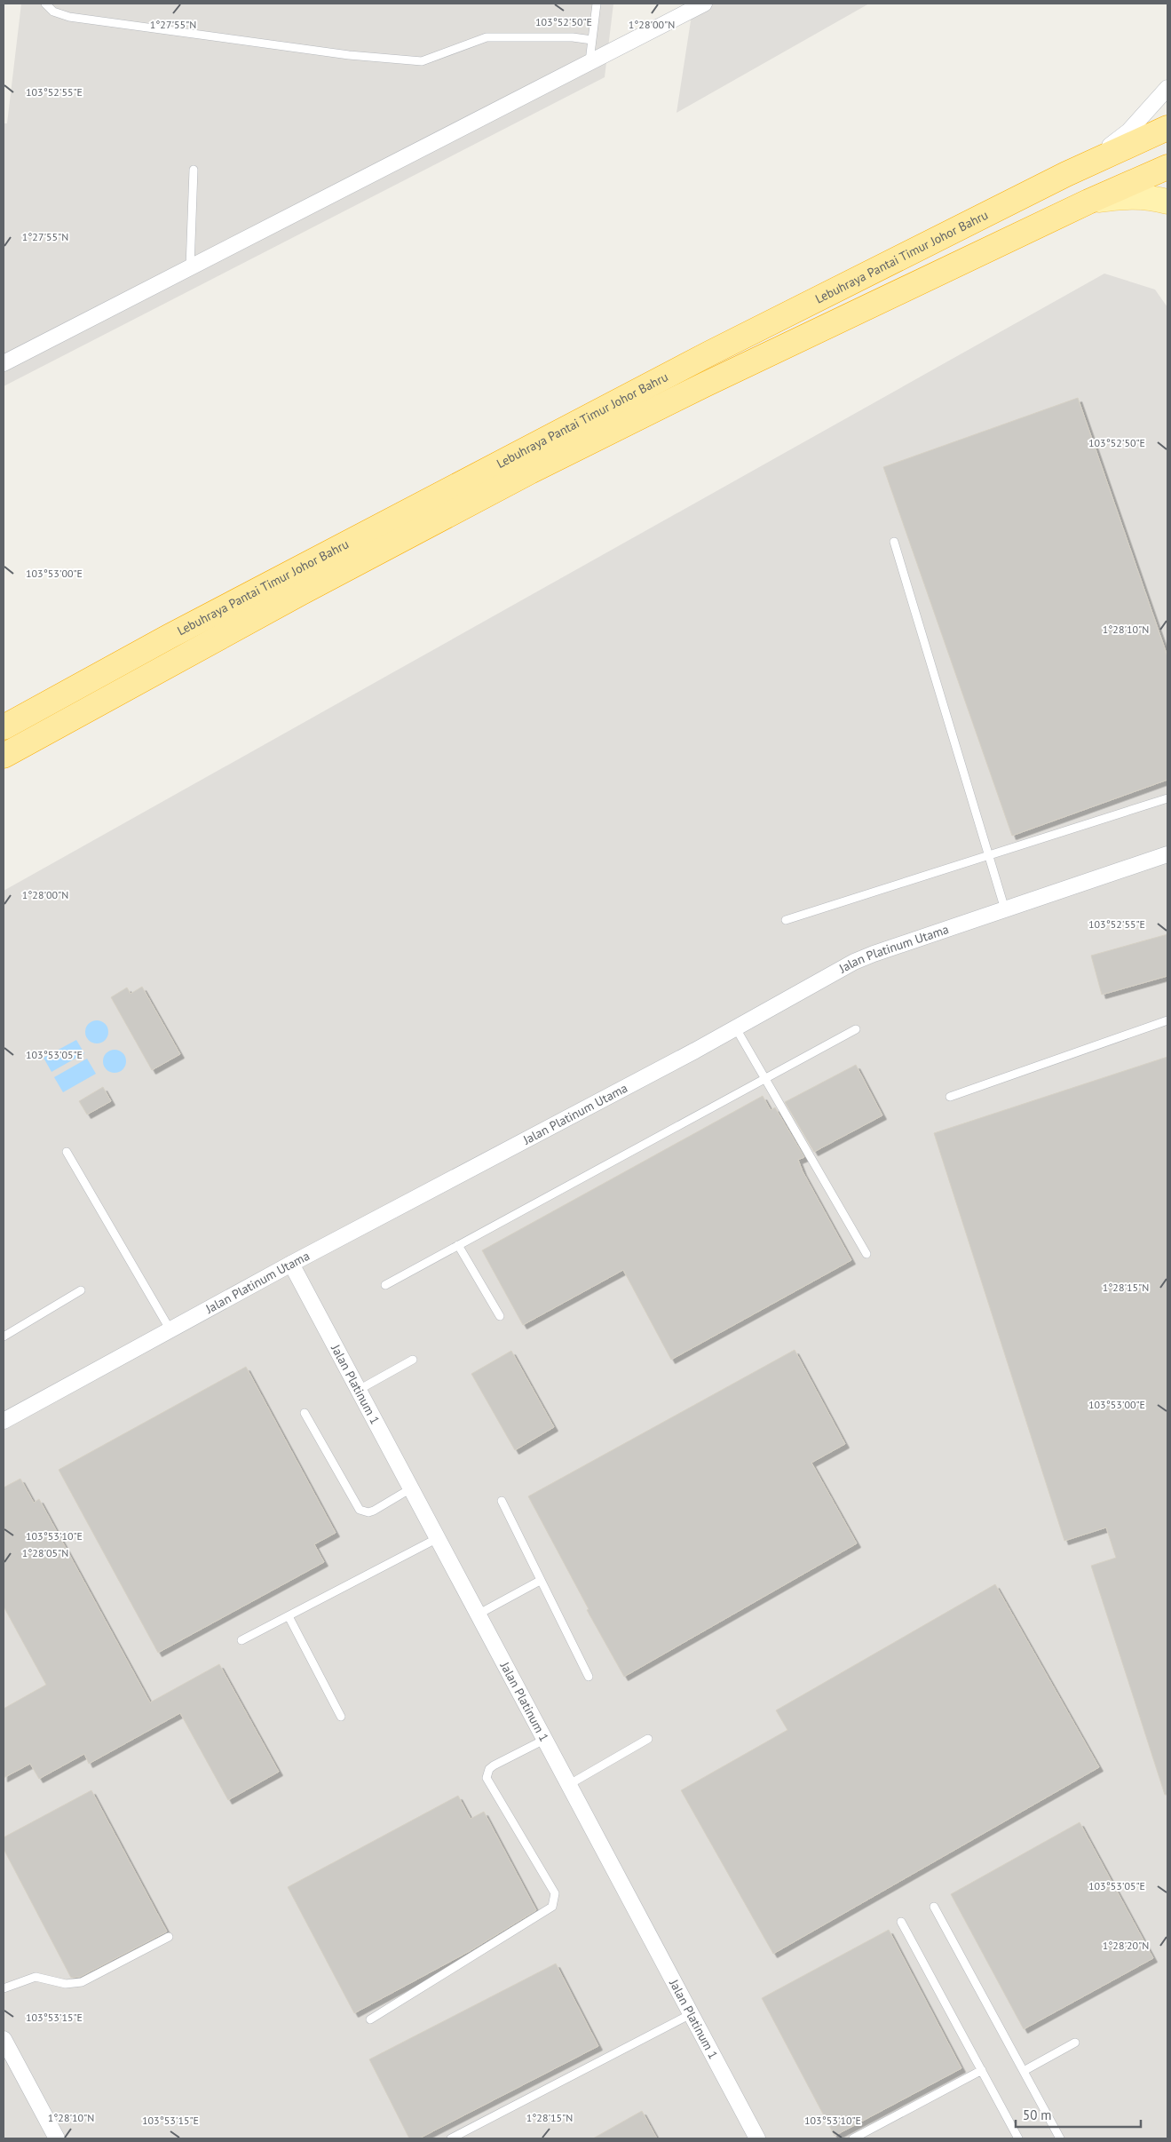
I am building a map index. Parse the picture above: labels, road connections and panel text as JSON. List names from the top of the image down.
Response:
{
  "streets": {
    "highway": ["Lebuhraya Pantai Timur Johor Bahru"],
    "street": ["Jalan Platinum Utama", "Jalan Platinum 1"]
  },
  "crossings": [
    ["Jalan Platinum Utama", "Jalan Platinum 1"]
  ],
  "scale_bar": "50 m",
  "coordinates": [
    "103°52'50\"E",
    "1°27'55\"N",
    "1°28'00\"N",
    "103°52'55\"E",
    "103°53'00\"E",
    "1°28'10\"N",
    "103°53'05\"E",
    "1°28'15\"N",
    "103°53'10\"E",
    "1°28'05\"N",
    "1°28'20\"N",
    "103°53'15\"E"
  ]
}
